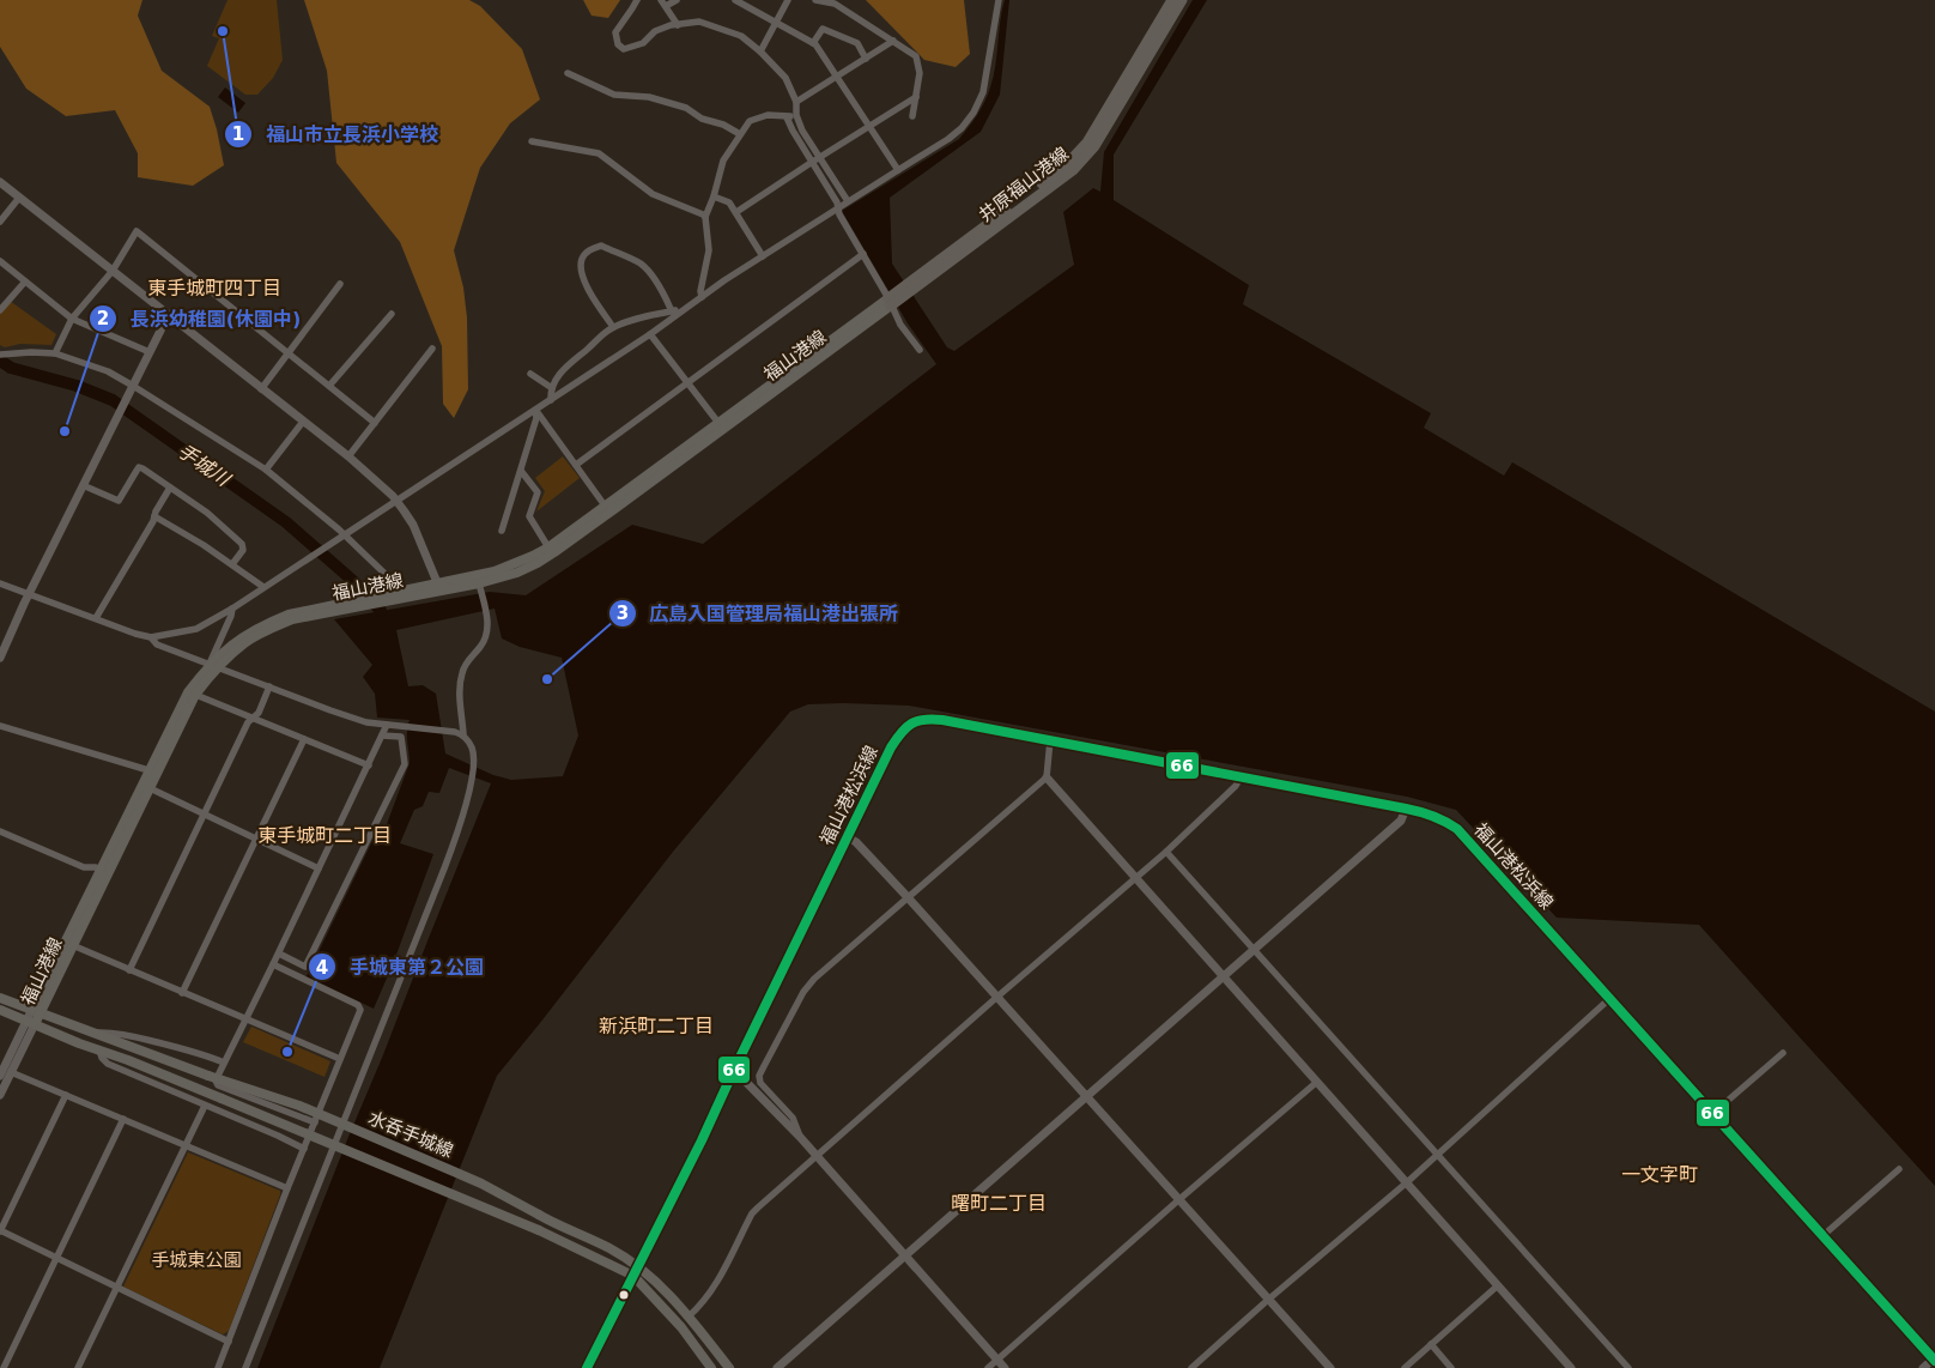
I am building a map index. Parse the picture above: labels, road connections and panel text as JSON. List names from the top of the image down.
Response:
{
  "streets": {
    "main road": [
      "井原福山港線",
      "福山港線",
      "福山港松浜線",
      "水呑手城線"
    ]
  },
  "crossings": [
    ["井原福山港線", "福山港線"],
    ["福山港線", "水呑手城線"],
    ["福山港松浜線", "水呑手城線"]
  ],
  "districts": [
    "東手城町四丁目",
    "東手城町二丁目",
    "新浜町二丁目",
    "一文字町",
    "曙町二丁目"
  ],
  "water": ["手城川"],
  "parks": ["手城東公園"],
  "places": [
    "福山市立長浜小学校",
    "長浜幼稚園(休園中)",
    "広島入国管理局福山港出張所",
    "手城東第２公園"
  ],
  "lines": ["transit line 66"]
}
